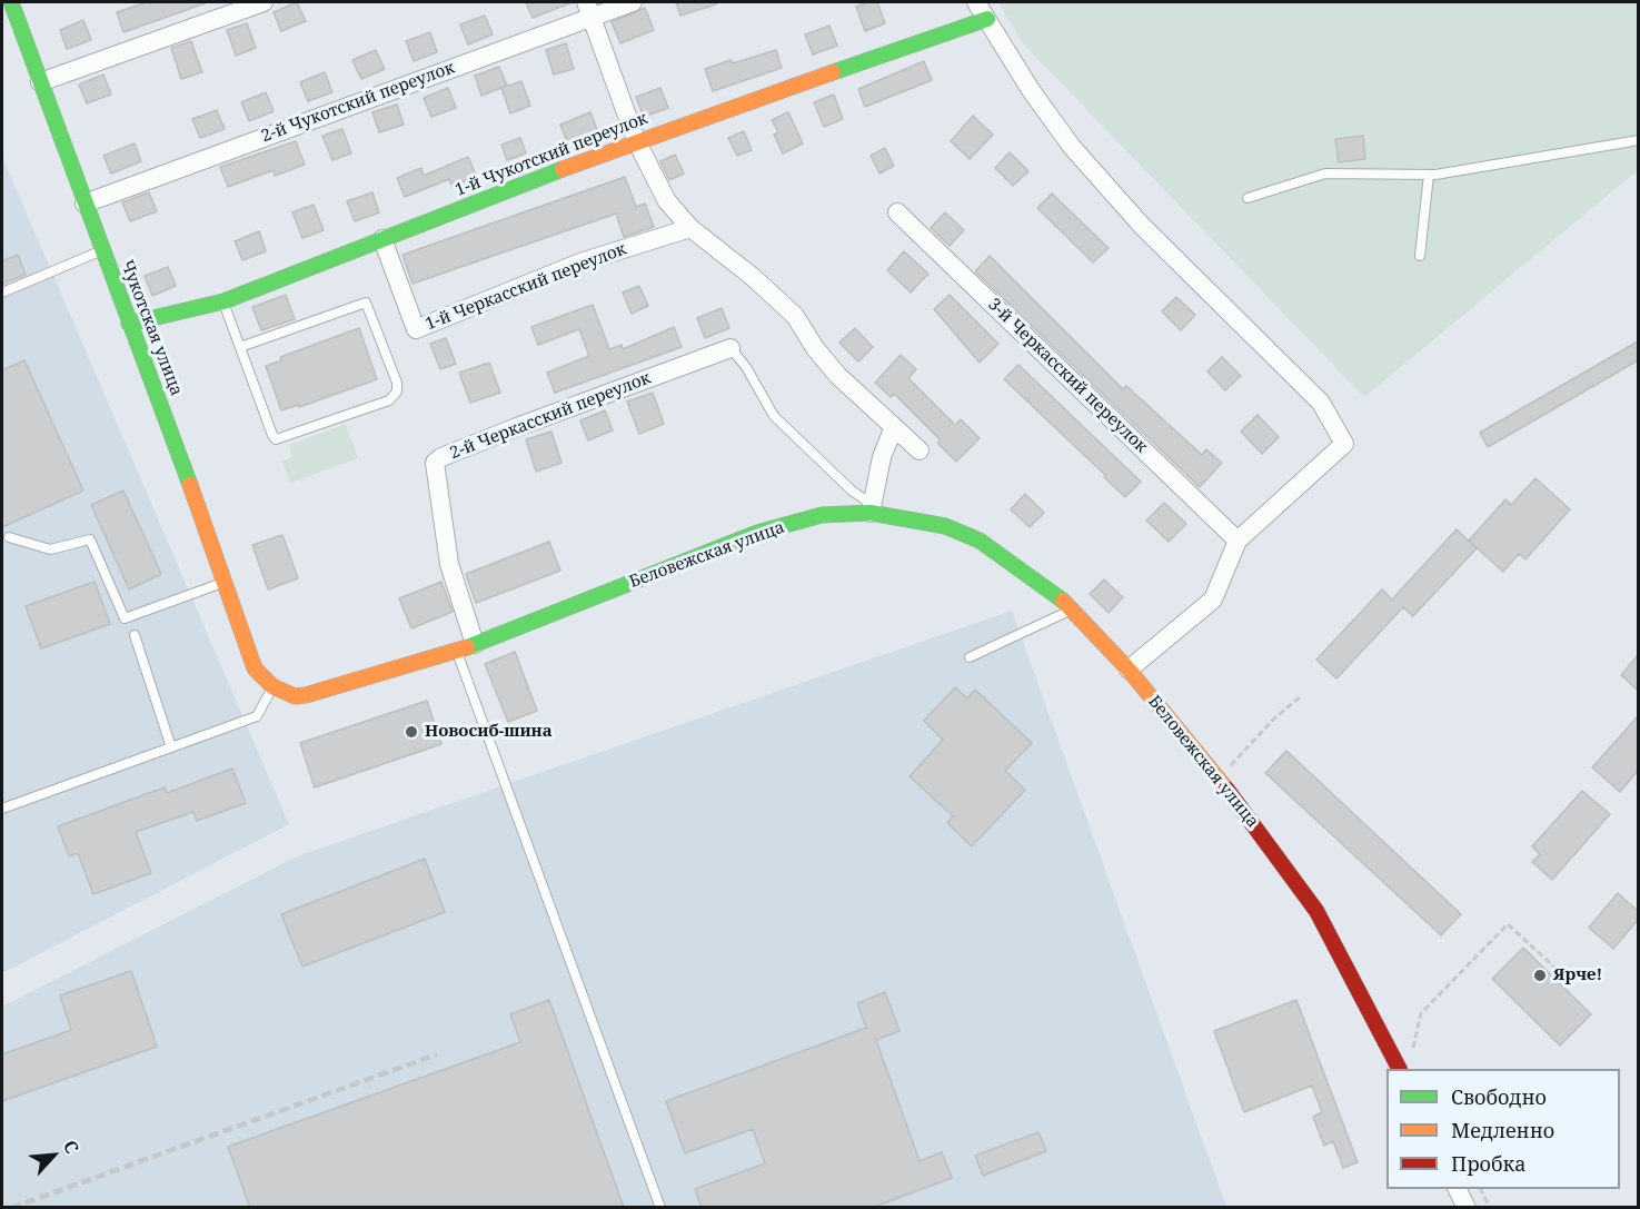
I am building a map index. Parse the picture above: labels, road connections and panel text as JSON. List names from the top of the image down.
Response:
{
  "streets": {
    "street": [
      "2-й Чукотский переулок",
      "1-й Чукотский переулок",
      "1-й Черкасский переулок",
      "Чукотская улица",
      "3-й Черкасский переулок",
      "2-й Черкасский переулок",
      "Беловежская улица"
    ]
  },
  "crossings": [
    ["2-й Чукотский переулок", "Чукотская улица"],
    ["1-й Чукотский переулок", "1-й Черкасский переулок"],
    ["1-й Чукотский переулок", "Чукотская улица"],
    ["Чукотская улица", "Беловежская улица"],
    ["2-й Черкасский переулок", "Беловежская улица"]
  ],
  "places": ["Новосиб-шина", "Ярче!"],
  "legend": ["Свободно", "Медленно", "Пробка"],
  "north": "top right"
}
